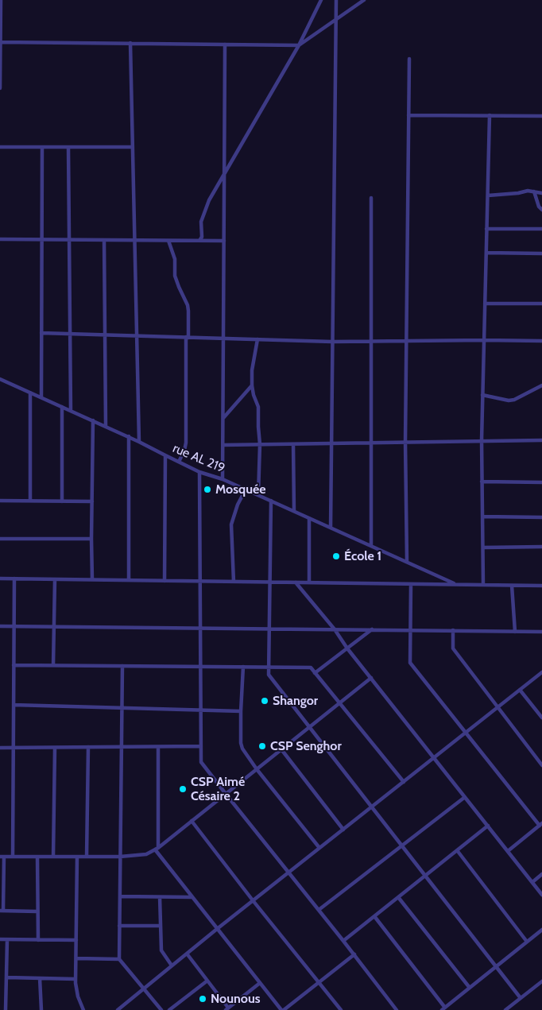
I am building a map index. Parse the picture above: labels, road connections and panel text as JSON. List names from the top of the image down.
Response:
{
  "streets": {
    "street": ["rue AL 219"]
  },
  "places": [
    "Mosquée",
    "École 1",
    "Shangor",
    "CSP Senghor",
    "CSP Aimé Césaire 2",
    "Nounous"
  ]
}
